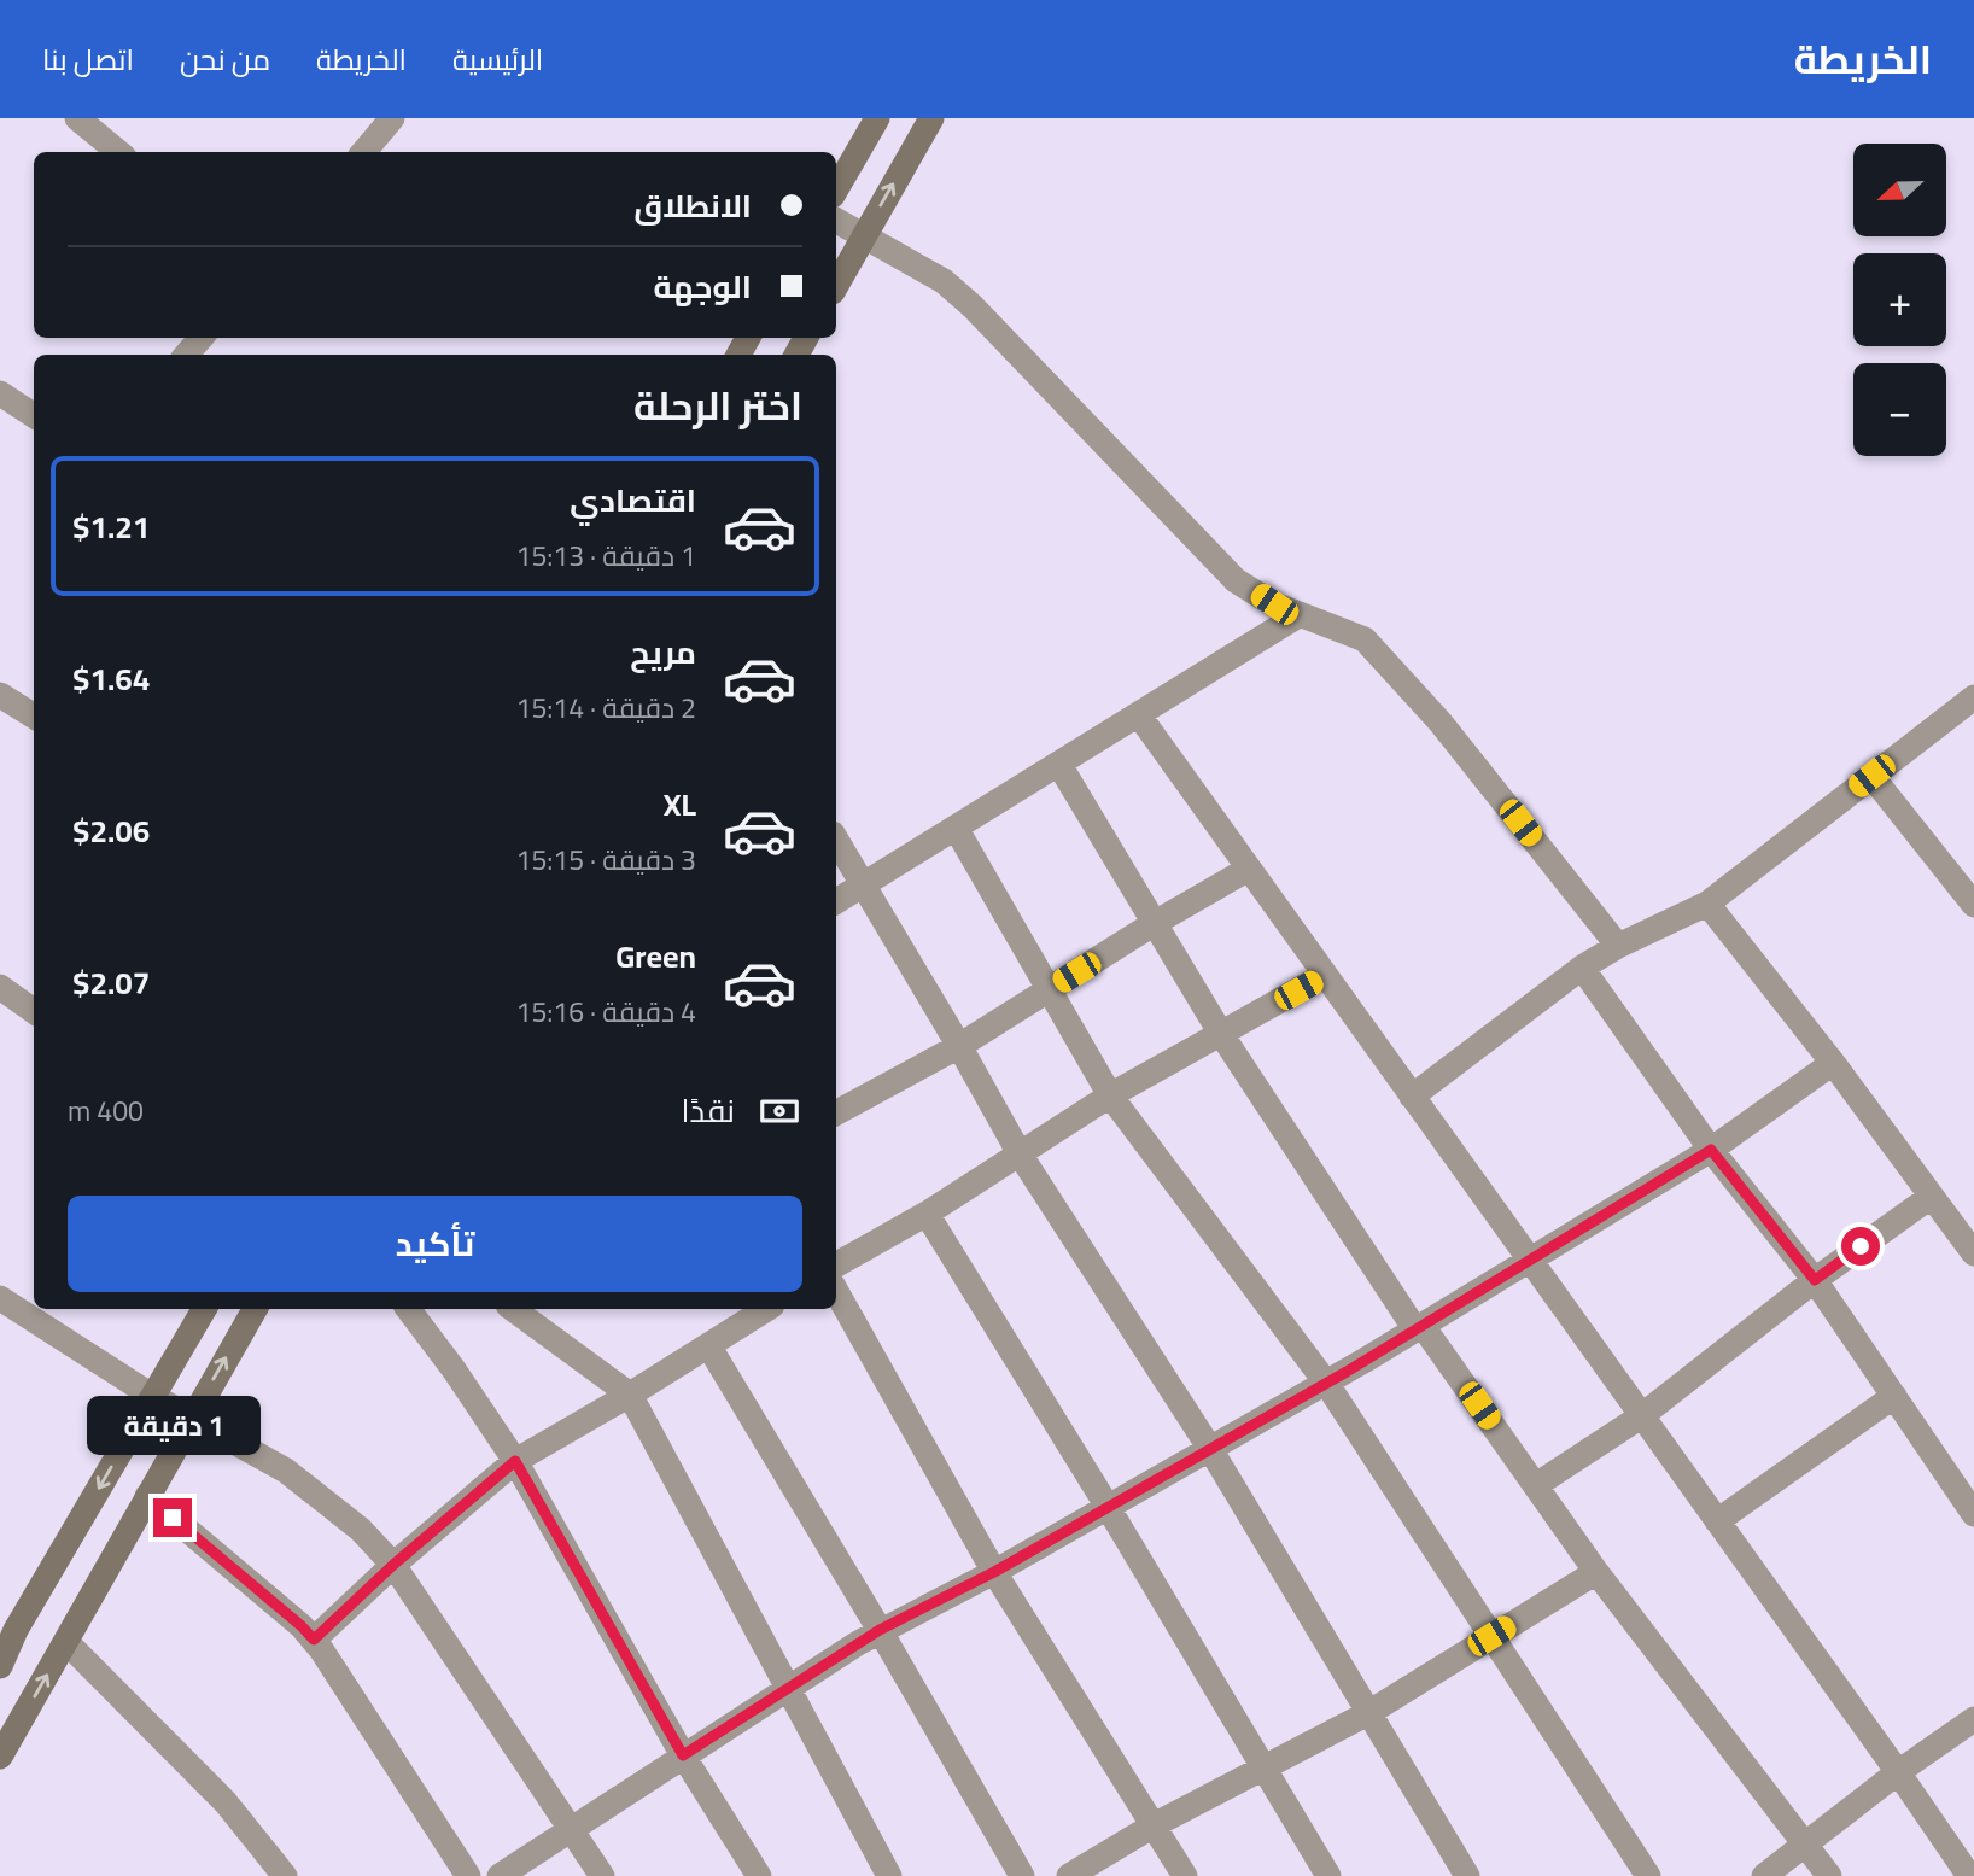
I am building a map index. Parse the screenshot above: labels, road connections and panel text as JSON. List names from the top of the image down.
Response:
{
  "north": "left",
  "page": {
    "header": "الخريطة",
    "nav": [
      "الرئيسية",
      "الخريطة",
      "من نحن",
      "اتصل بنا"
    ],
    "map_buttons": ["+", "−"],
    "banner": ["الانطلاق", "الوجهة"],
    "heading": "اختر الرحلة",
    "list": [
      {
        "name": "اقتصادي",
        "note": "1 دقيقة · 15:13",
        "value": "$1.21"
      },
      {
        "name": "مريح",
        "note": "2 دقيقة · 15:14",
        "value": "$1.64"
      },
      {
        "name": "XL",
        "note": "3 دقيقة · 15:15",
        "value": "$2.06"
      },
      {
        "name": "Green",
        "note": "4 دقيقة · 15:16",
        "value": "$2.07"
      }
    ],
    "pay": ["نقدًا", "400 m"],
    "buttons": "تأكيد",
    "bubble": "1 دقيقة"
  }
}
